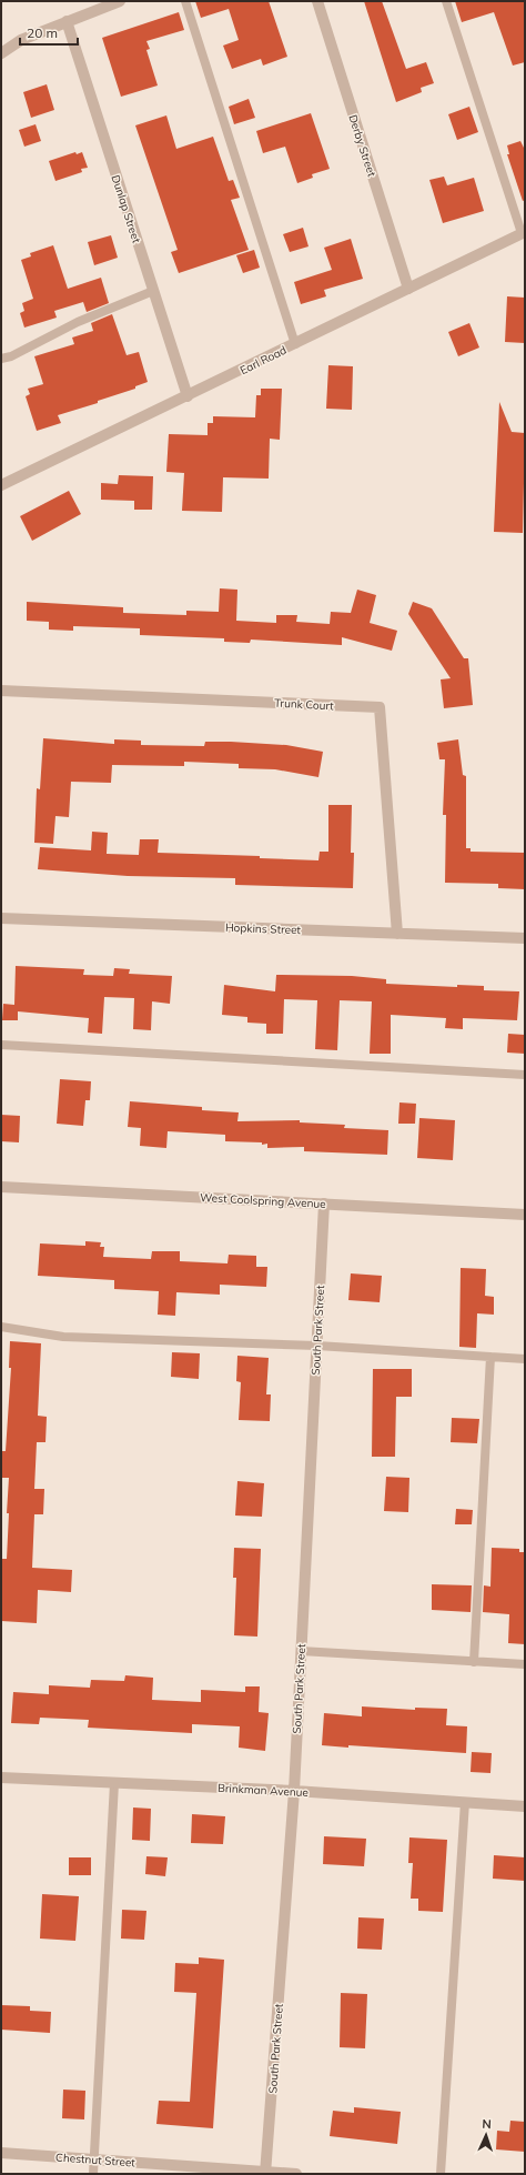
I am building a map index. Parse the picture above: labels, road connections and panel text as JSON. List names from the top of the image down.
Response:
{
  "streets": {
    "street": [
      "Derby Street",
      "Dunlap Street",
      "Earl Road",
      "Trunk Court",
      "Hopkins Street",
      "West Coolspring Avenue",
      "South Park Street",
      "Brinkman Avenue",
      "Chestnut Street"
    ]
  },
  "crossings": [
    ["Derby Street", "Earl Road"],
    ["Dunlap Street", "Earl Road"],
    ["Trunk Court", "Hopkins Street"],
    ["West Coolspring Avenue", "South Park Street"],
    ["South Park Street", "Brinkman Avenue"],
    ["South Park Street", "Chestnut Street"]
  ],
  "scale_bar": "20 m",
  "north": "top"
}
